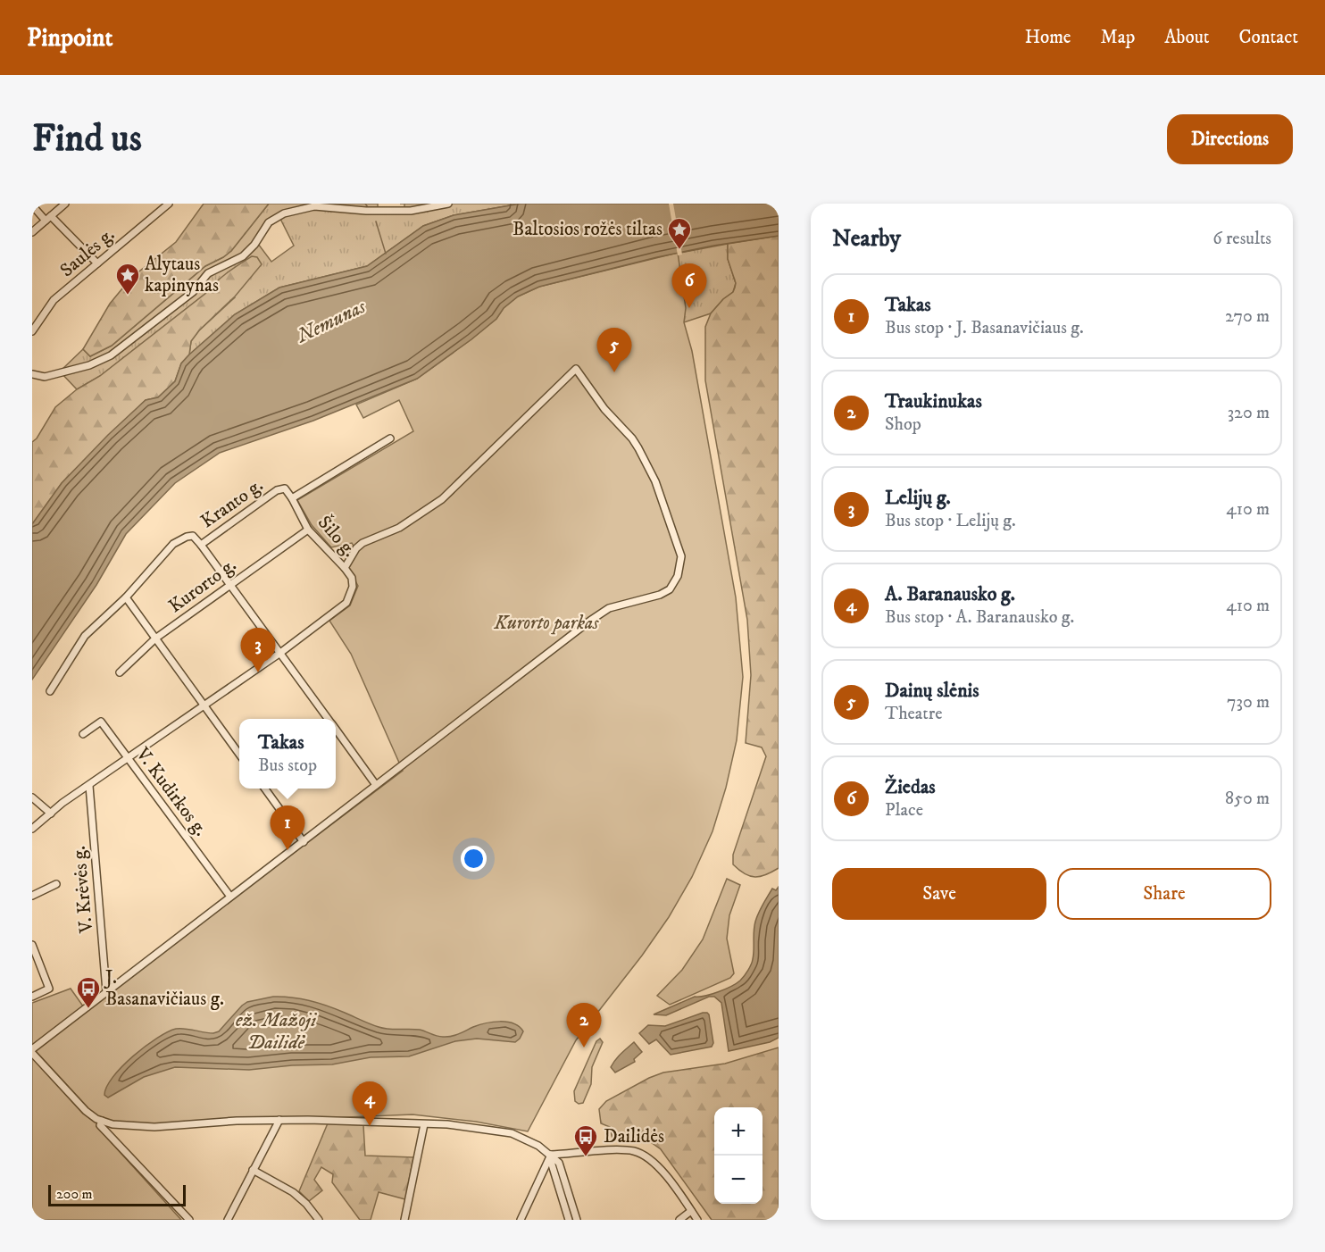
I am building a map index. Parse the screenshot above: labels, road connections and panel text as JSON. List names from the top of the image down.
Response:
{
  "streets": {
    "street": [
      "Saulės g.",
      "Kranto g.",
      "Šilo g.",
      "Kurorto g.",
      "V. Kudirkos g.",
      "V. Krėvės g."
    ]
  },
  "crossings": [
    ["Kranto g.", "Šilo g."],
    ["Šilo g.", "Kurorto g."]
  ],
  "water": ["Nemunas", "ež. Mažoji Dailidė"],
  "parks": ["Kurorto parkas"],
  "places": {
    "place": ["Baltosios rožės tiltas", "Alytaus kapinynas"],
    "bus stop": ["J. Basanavičiaus g.", "Dailidės"]
  },
  "scale_bar": "200 m",
  "page": {
    "header": "Pinpoint",
    "nav": [
      "Home",
      "Map",
      "About",
      "Contact"
    ],
    "buttons": [
      "Directions",
      ["Save", "Share"]
    ],
    "title": "Find us",
    "heading": ["Nearby", "6 results"],
    "pins": [
      "6",
      "5",
      "3",
      "1",
      "2",
      "4"
    ],
    "list": [
      {
        "mark": "1",
        "name": "Takas",
        "note": "Bus stop · J. Basanavičiaus g.",
        "value": "270 m"
      },
      {
        "mark": "2",
        "name": "Traukinukas",
        "note": "Shop",
        "value": "320 m"
      },
      {
        "mark": "3",
        "name": "Lelijų g.",
        "note": "Bus stop · Lelijų g.",
        "value": "410 m"
      },
      {
        "mark": "4",
        "name": "A. Baranausko g.",
        "note": "Bus stop · A. Baranausko g.",
        "value": "410 m"
      },
      {
        "mark": "5",
        "name": "Dainų slėnis",
        "note": "Theatre",
        "value": "730 m"
      },
      {
        "mark": "6",
        "name": "Žiedas",
        "note": "Place",
        "value": "850 m"
      }
    ],
    "popup": ["Takas", "Bus stop"],
    "map_buttons": ["+", "−"],
    "scale": "200 m"
  }
}
